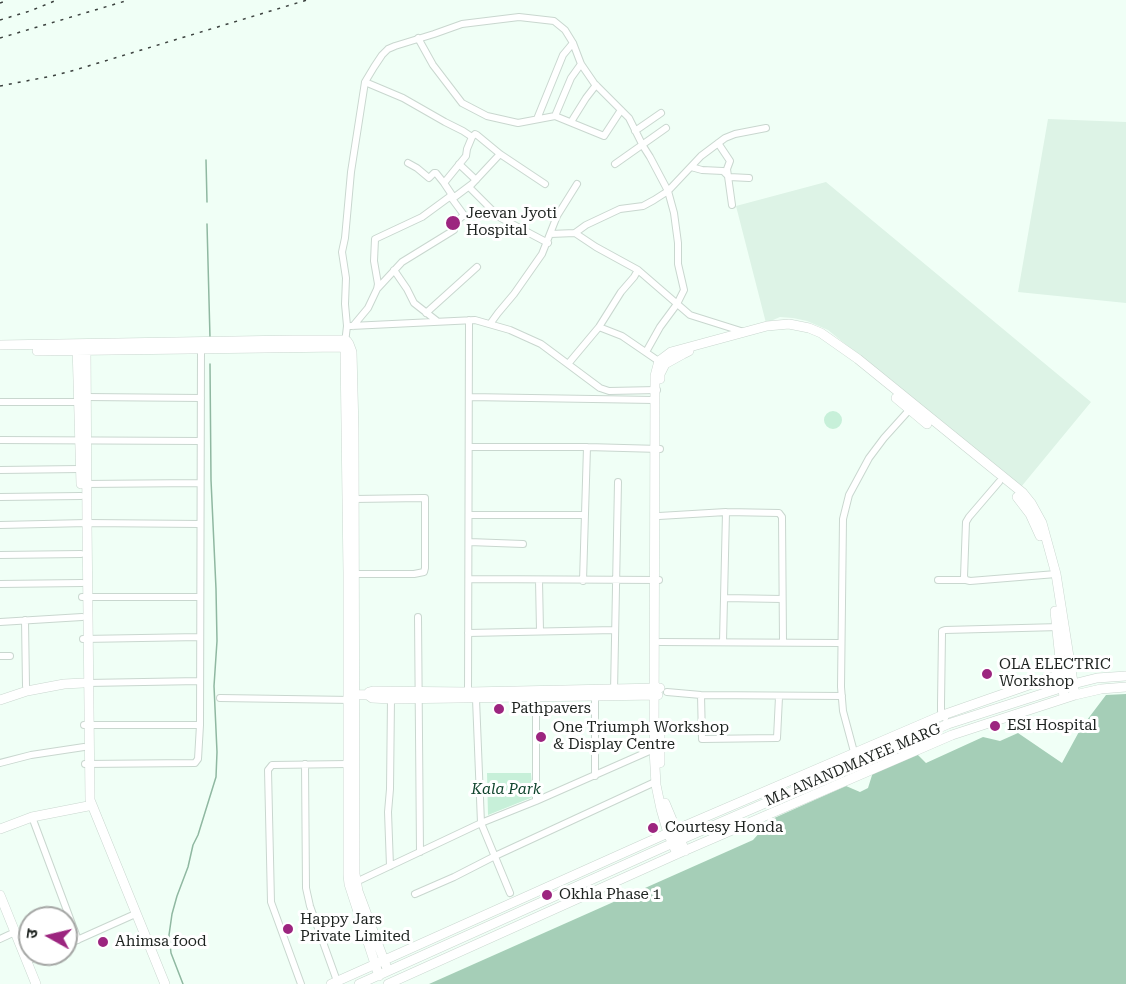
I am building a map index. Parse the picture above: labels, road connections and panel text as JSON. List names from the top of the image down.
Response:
{
  "streets": {
    "street": ["MA ANANDMAYEE MARG"]
  },
  "parks": ["Kala Park"],
  "places": [
    "Jeevan Jyoti Hospital",
    "OLA ELECTRIC Workshop",
    "Pathpavers",
    "ESI Hospital",
    "One Triumph Workshop & Display Centre",
    "Courtesy Honda",
    "Okhla Phase 1",
    "Happy Jars Private Limited",
    "Ahimsa food"
  ],
  "north": "left"
}
